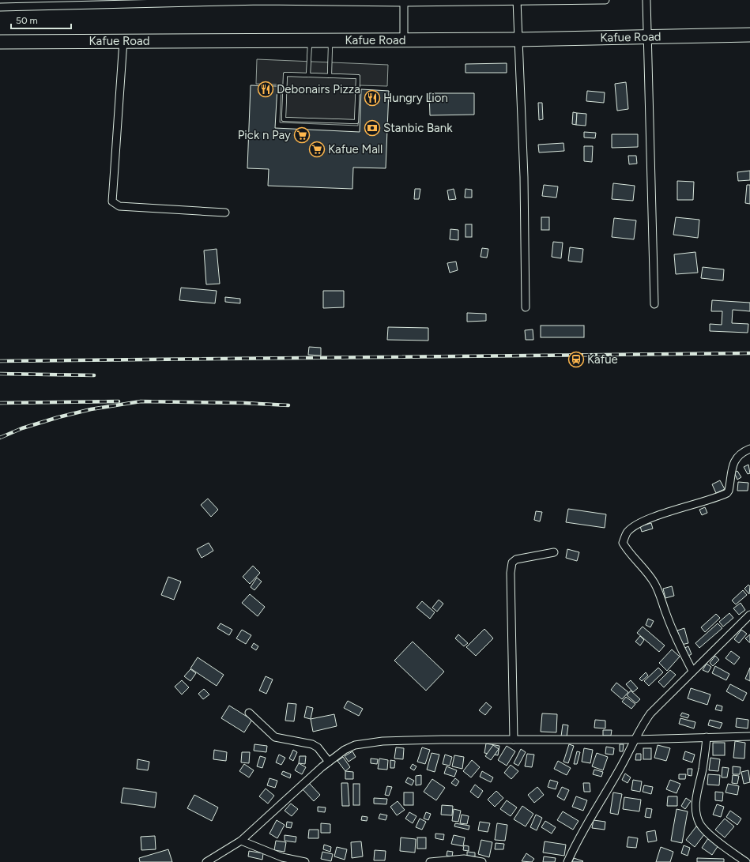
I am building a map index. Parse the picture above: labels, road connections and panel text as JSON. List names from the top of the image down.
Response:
{
  "streets": {
    "highway": ["Kafue Road"]
  },
  "places": {
    "restaurant": ["Debonairs Pizza", "Hungry Lion"],
    "bank": ["Stanbic Bank"],
    "supermarket": ["Pick n Pay", "Kafue Mall"],
    "station": ["Kafue"]
  },
  "scale_bar": "50 m"
}
